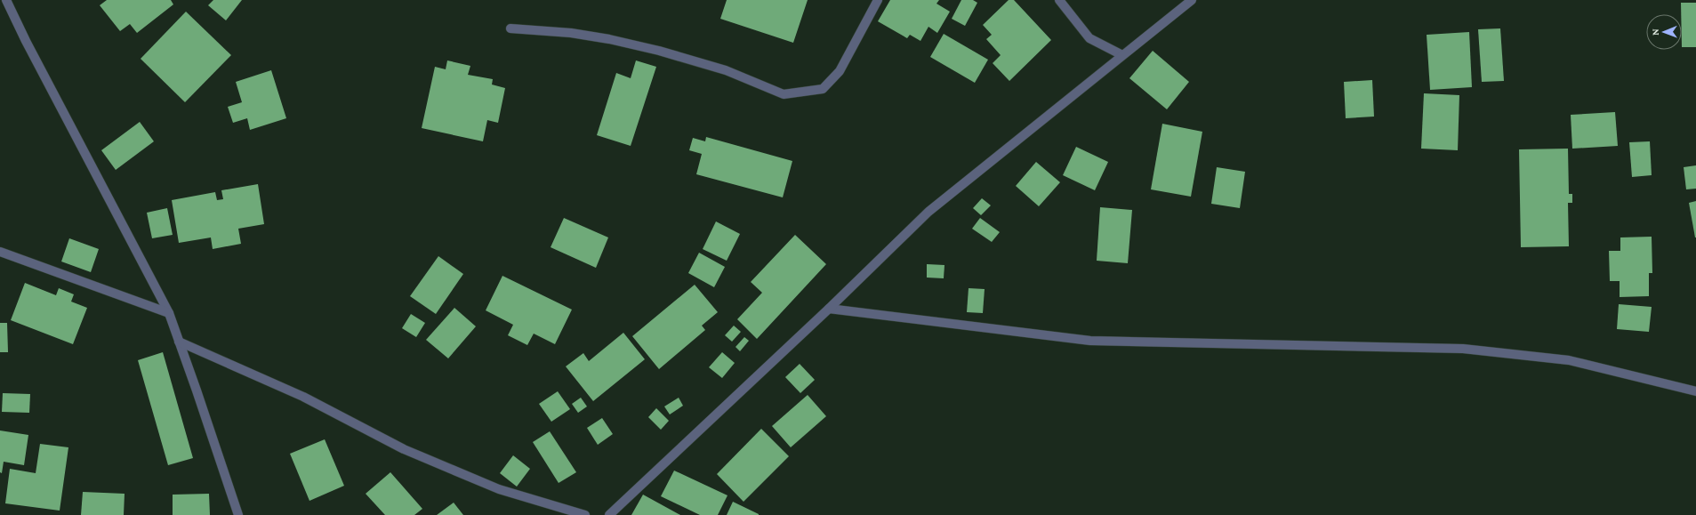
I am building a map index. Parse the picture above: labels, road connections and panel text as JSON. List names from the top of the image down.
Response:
{
  "north": "left"
}
